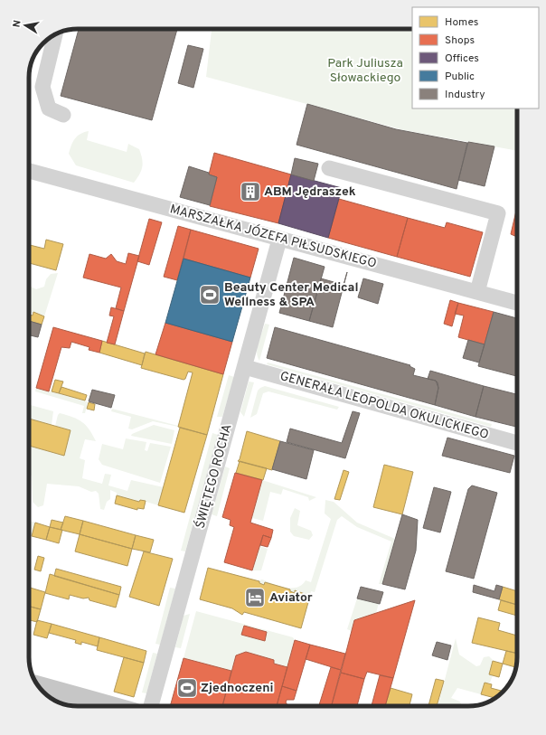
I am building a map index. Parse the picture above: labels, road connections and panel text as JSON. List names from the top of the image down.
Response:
{
  "streets": {
    "street": ["MARSZAŁKA JÓZEFA PIŁSUDSKIEGO", "GENERAŁA LEOPOLDA OKULICKIEGO", "ŚWIĘTEGO ROCHA"]
  },
  "crossings": [
    ["MARSZAŁKA JÓZEFA PIŁSUDSKIEGO", "ŚWIĘTEGO ROCHA"],
    ["GENERAŁA LEOPOLDA OKULICKIEGO", "ŚWIĘTEGO ROCHA"]
  ],
  "parks": ["Park Juliusza Słowackiego"],
  "places": {
    "building": ["ABM Jędraszek"],
    "sports": ["Beauty Center Medical Wellness & SPA", "Zjednoczeni"],
    "hotel": ["Aviator"]
  },
  "legend": [
    "Homes",
    "Shops",
    "Offices",
    "Public",
    "Industry"
  ],
  "north": "left"
}
